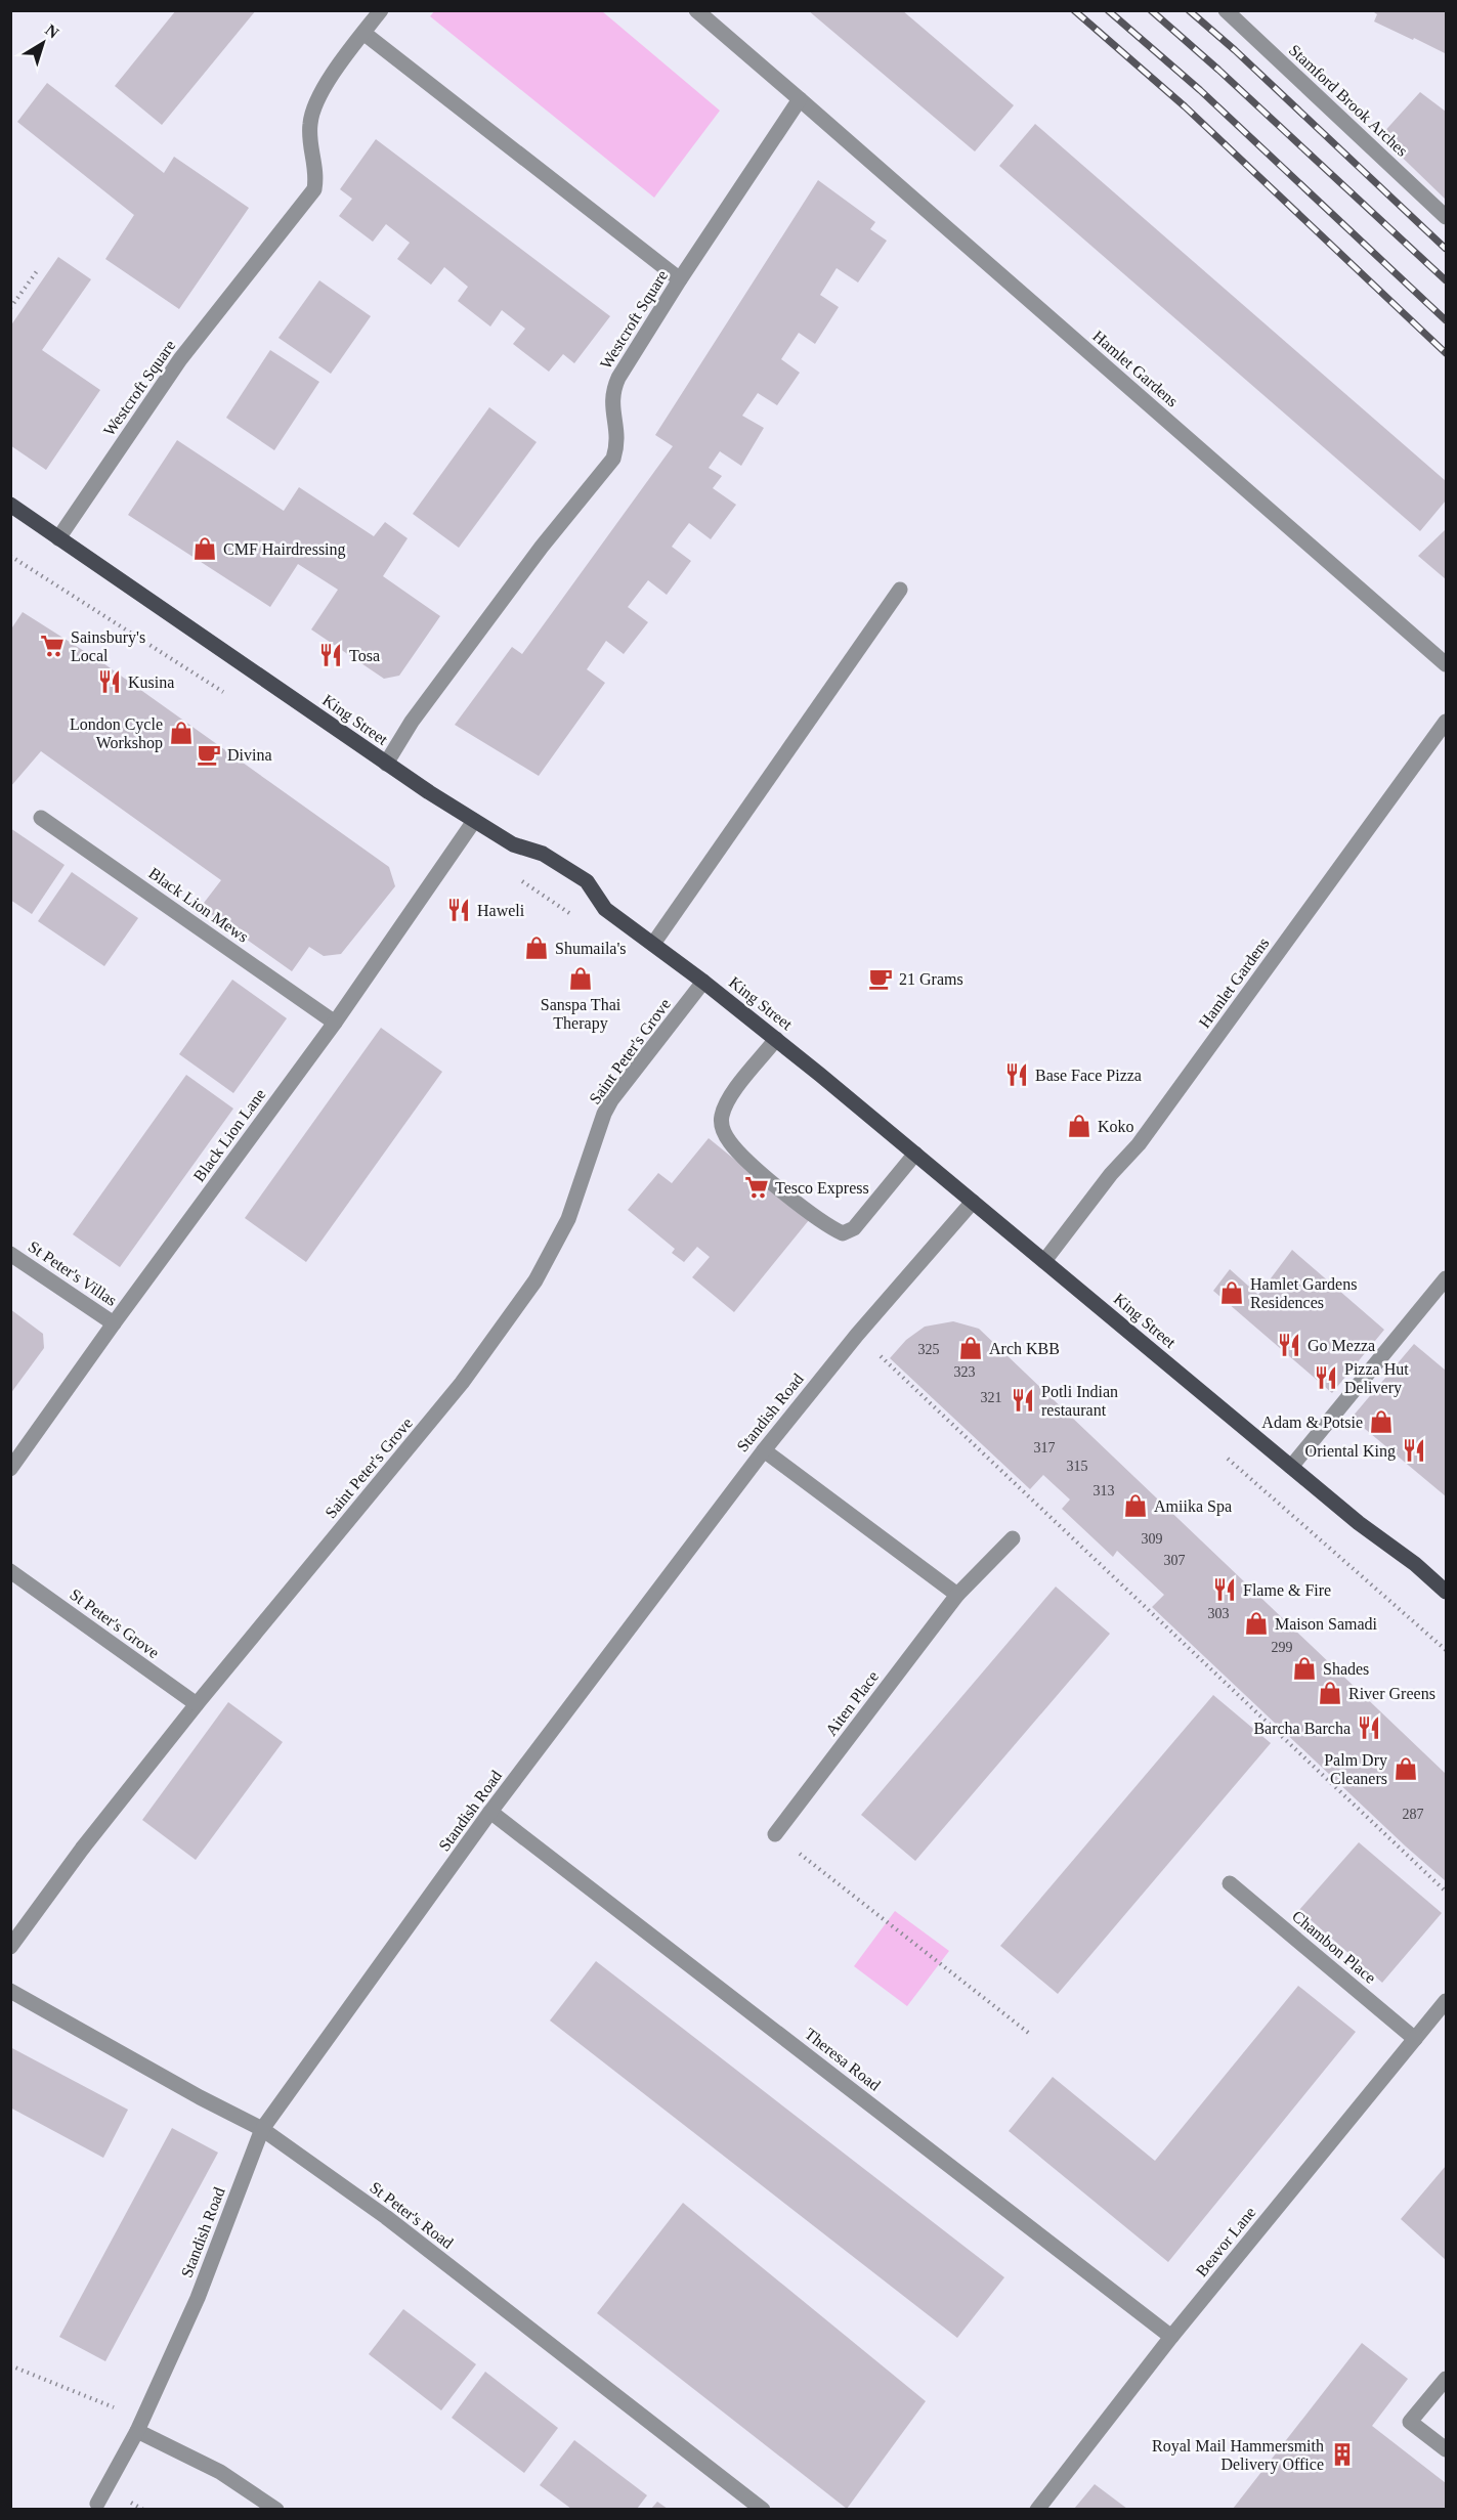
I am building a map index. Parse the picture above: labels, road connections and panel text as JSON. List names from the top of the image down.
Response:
{
  "streets": {
    "main road": ["King Street"],
    "street": [
      "Stamford Brook Arches",
      "Westcroft Square",
      "Hamlet Gardens",
      "Black Lion Mews",
      "Saint Peter's Grove",
      "Black Lion Lane",
      "St Peter's Villas",
      "Standish Road",
      "St Peter's Grove",
      "Aiten Place",
      "Chambon Place",
      "Theresa Road",
      "St Peter's Road",
      "Beavor Lane"
    ]
  },
  "crossings": [
    ["Westcroft Square", "Hamlet Gardens"],
    ["Westcroft Square", "King Street"],
    ["Hamlet Gardens", "King Street"],
    ["King Street", "Saint Peter's Grove"],
    ["King Street", "Black Lion Lane"],
    ["King Street", "Standish Road"],
    ["Black Lion Mews", "Black Lion Lane"],
    ["Saint Peter's Grove", "St Peter's Grove"],
    ["Black Lion Lane", "St Peter's Villas"],
    ["Standish Road", "Theresa Road"],
    ["Standish Road", "St Peter's Road"],
    ["Chambon Place", "Beavor Lane"],
    ["Theresa Road", "Beavor Lane"]
  ],
  "places": {
    "shop": [
      "CMF Hairdressing",
      "London Cycle Workshop",
      "Shumaila's",
      "Sanspa Thai Therapy",
      "Koko",
      "Hamlet Gardens Residences",
      "Arch KBB",
      "Adam & Potsie",
      "Amiika Spa",
      "Maison Samadi",
      "Shades",
      "River Greens",
      "Palm Dry Cleaners"
    ],
    "supermarket": ["Sainsbury's Local", "Tesco Express"],
    "restaurant": [
      "Tosa",
      "Kusina",
      "Haweli",
      "Base Face Pizza",
      "Go Mezza",
      "Pizza Hut Delivery",
      "Potli Indian restaurant",
      "Oriental King",
      "Flame & Fire",
      "Barcha Barcha"
    ],
    "cafe": ["Divina", "21 Grams"],
    "building": ["Royal Mail Hammersmith Delivery Office"]
  },
  "house_numbers": [
    "325",
    "323",
    "321",
    "317",
    "315",
    "313",
    "309",
    "307",
    "303",
    "299",
    "287"
  ],
  "north": "top right"
}
